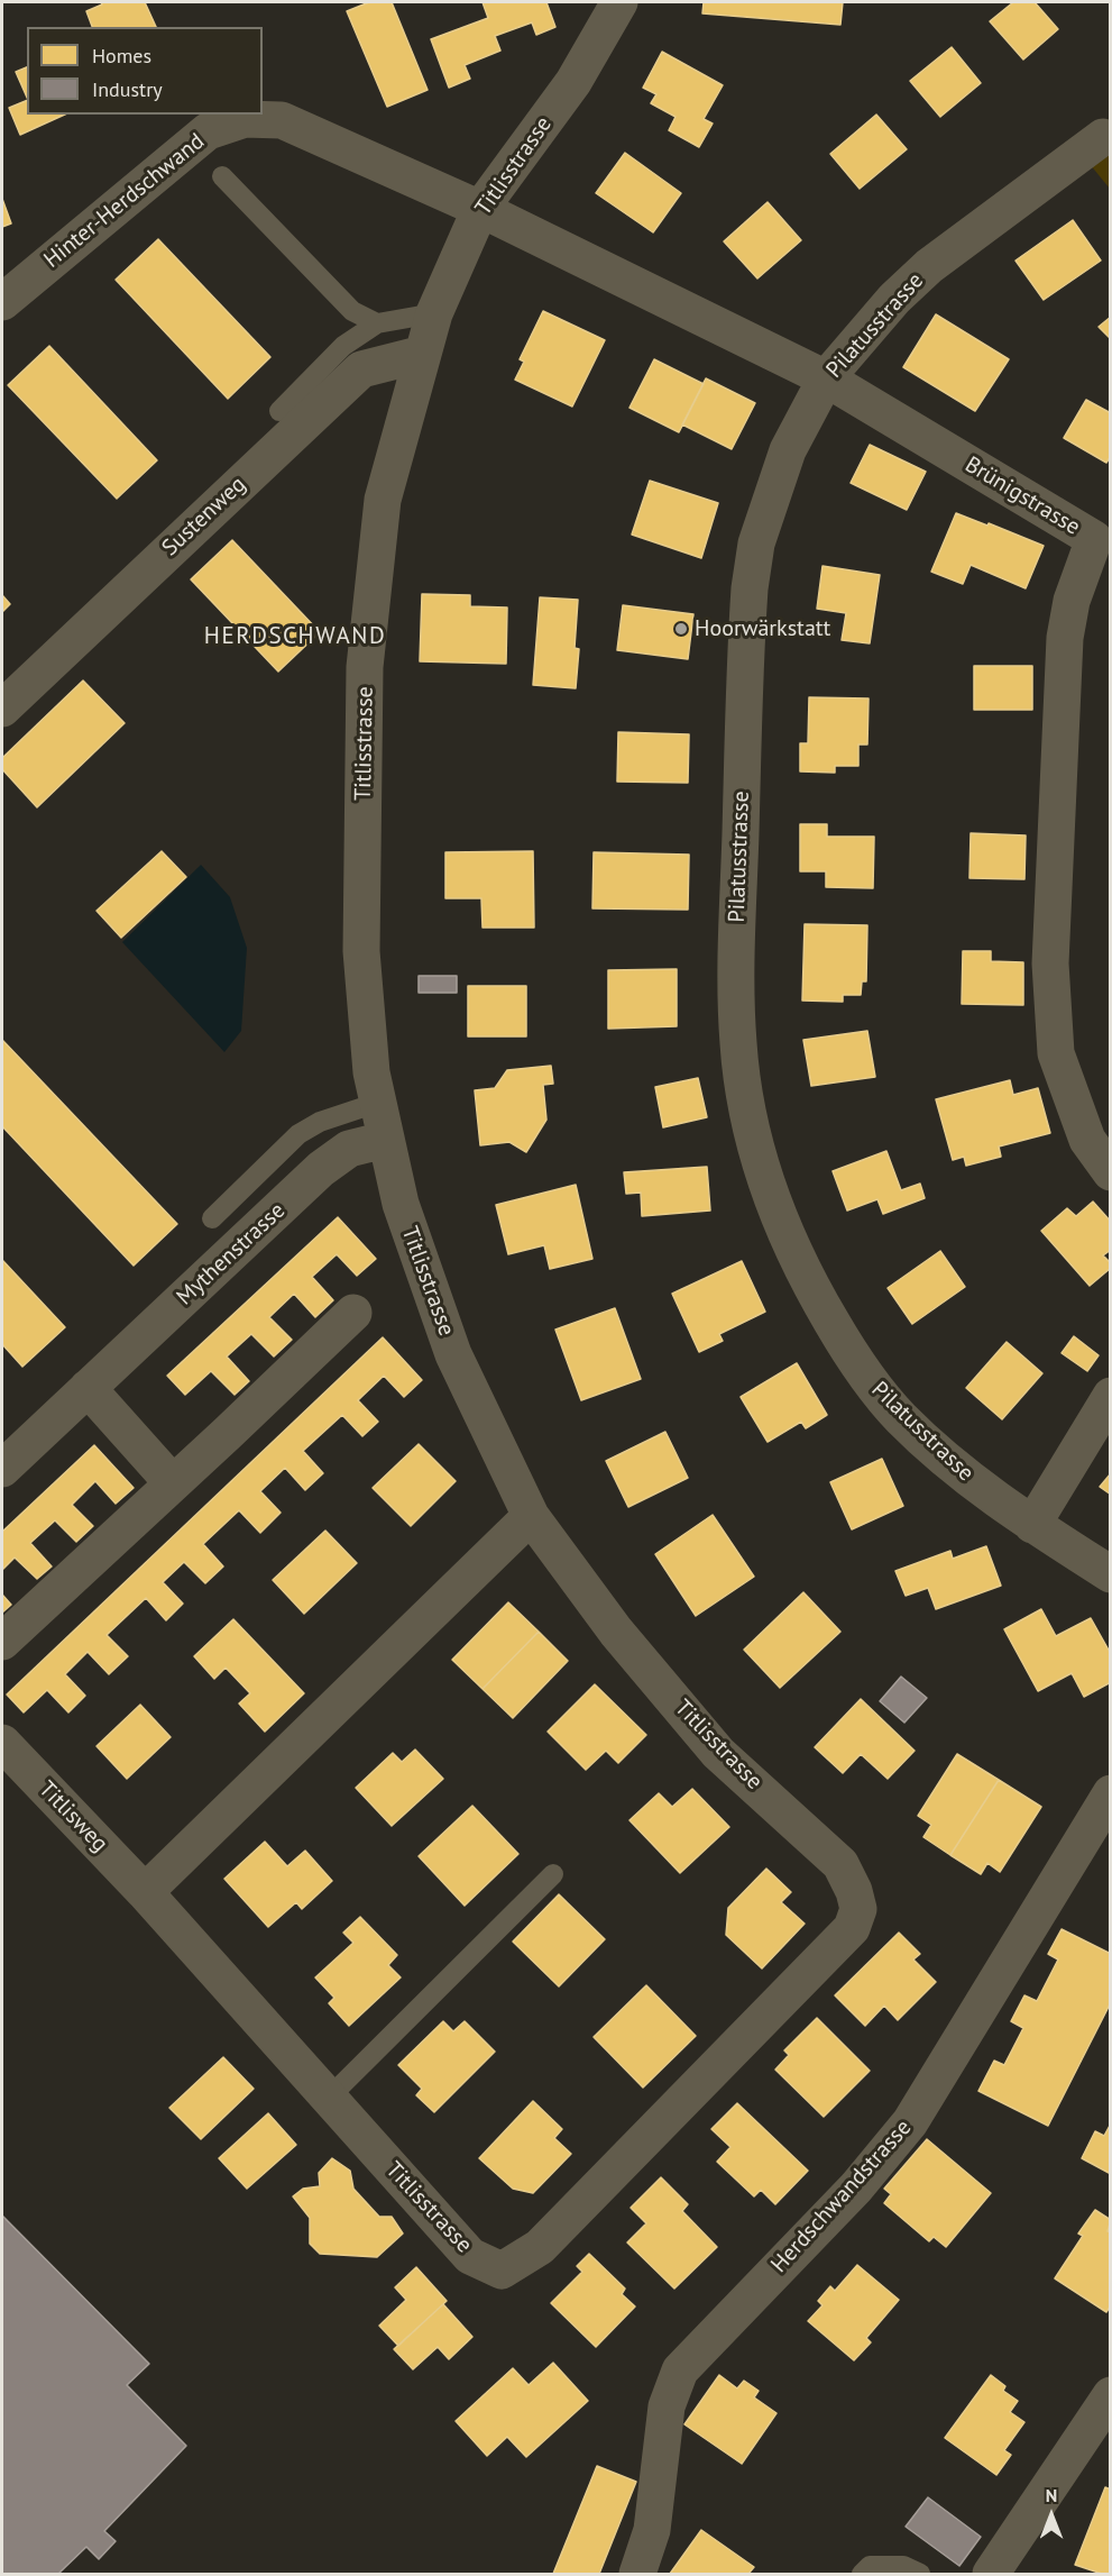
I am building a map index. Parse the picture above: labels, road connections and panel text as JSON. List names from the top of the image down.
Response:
{
  "streets": {
    "street": [
      "Titlisstrasse",
      "Hinter-Herdschwand",
      "Pilatusstrasse",
      "Brünigstrasse",
      "Sustenweg",
      "Mythenstrasse",
      "Titlisweg",
      "Herdschwandstrasse"
    ]
  },
  "crossings": [
    ["Titlisstrasse", "Hinter-Herdschwand"],
    ["Titlisstrasse", "Brünigstrasse"],
    ["Titlisstrasse", "Sustenweg"],
    ["Titlisstrasse", "Mythenstrasse"],
    ["Titlisstrasse", "Titlisweg"],
    ["Hinter-Herdschwand", "Brünigstrasse"],
    ["Pilatusstrasse", "Brünigstrasse"]
  ],
  "districts": ["HERDSCHWAND"],
  "places": ["Hoorwärkstatt"],
  "legend": ["Homes", "Industry"],
  "north": "top"
}
